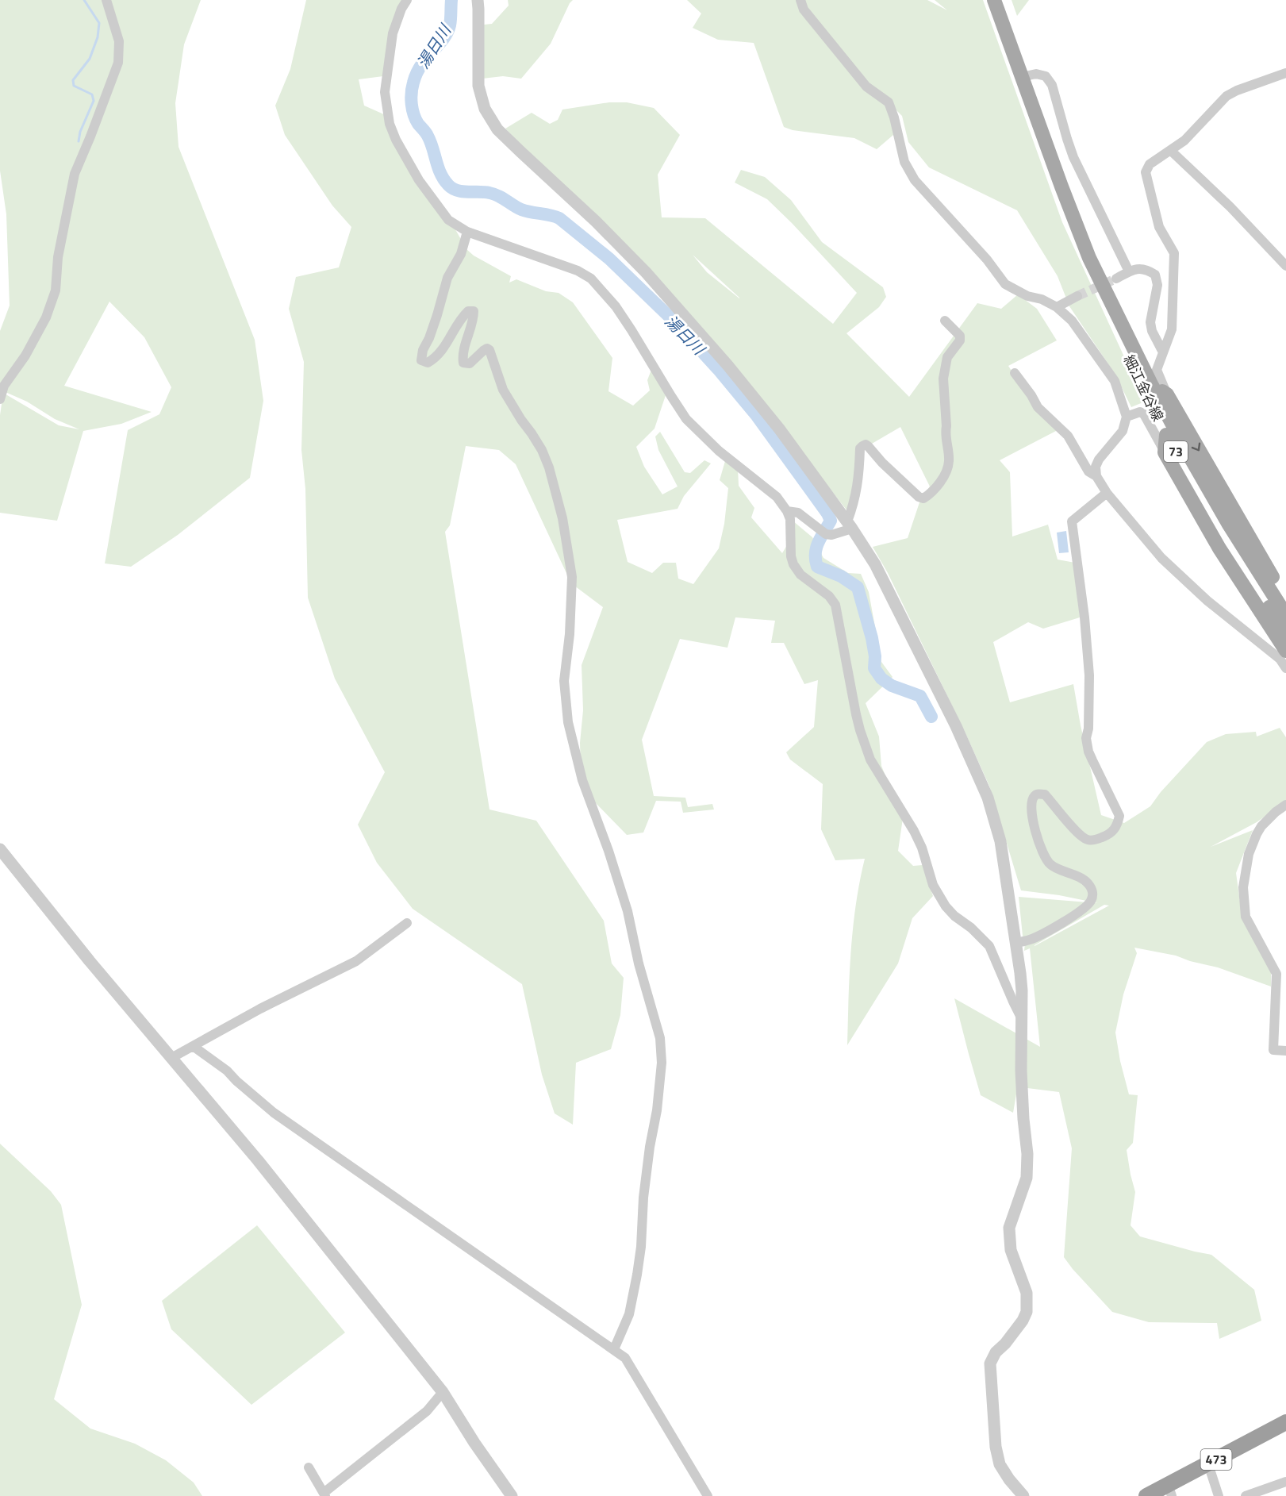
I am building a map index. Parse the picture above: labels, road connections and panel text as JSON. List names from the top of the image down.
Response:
{
  "streets": {
    "highway": ["473"],
    "main road": ["細江金谷線", "73"]
  },
  "crossings": [
    ["細江金谷線", "73"]
  ],
  "water": ["湯日川"]
}
